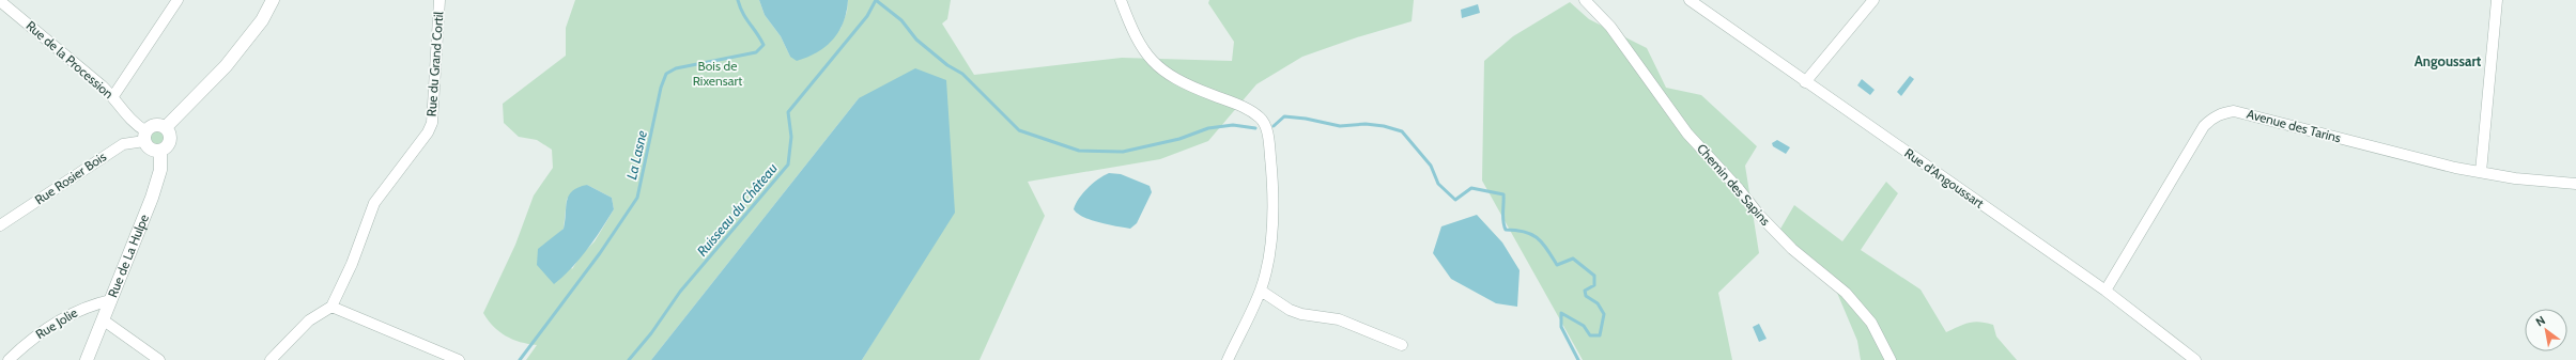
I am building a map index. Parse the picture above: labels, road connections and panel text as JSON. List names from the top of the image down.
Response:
{
  "streets": {
    "street": [
      "Rue de la Procession",
      "Rue du Grand Cortil",
      "Avenue des Tarins",
      "Rue Rosier Bois",
      "Rue d'Angoussart",
      "Chemin des Sapins",
      "Rue de La Hulpe",
      "Rue Jolie"
    ]
  },
  "crossings": [
    ["Rue de la Procession", "Rue Rosier Bois"],
    ["Rue de la Procession", "Rue de La Hulpe"],
    ["Avenue des Tarins", "Rue d'Angoussart"],
    ["Rue Rosier Bois", "Rue de La Hulpe"],
    ["Rue de La Hulpe", "Rue Jolie"]
  ],
  "districts": ["Angoussart"],
  "water": ["La Lasne", "Ruisseau du Château"],
  "parks": ["Bois de Rixensart"],
  "north": "top left"
}
